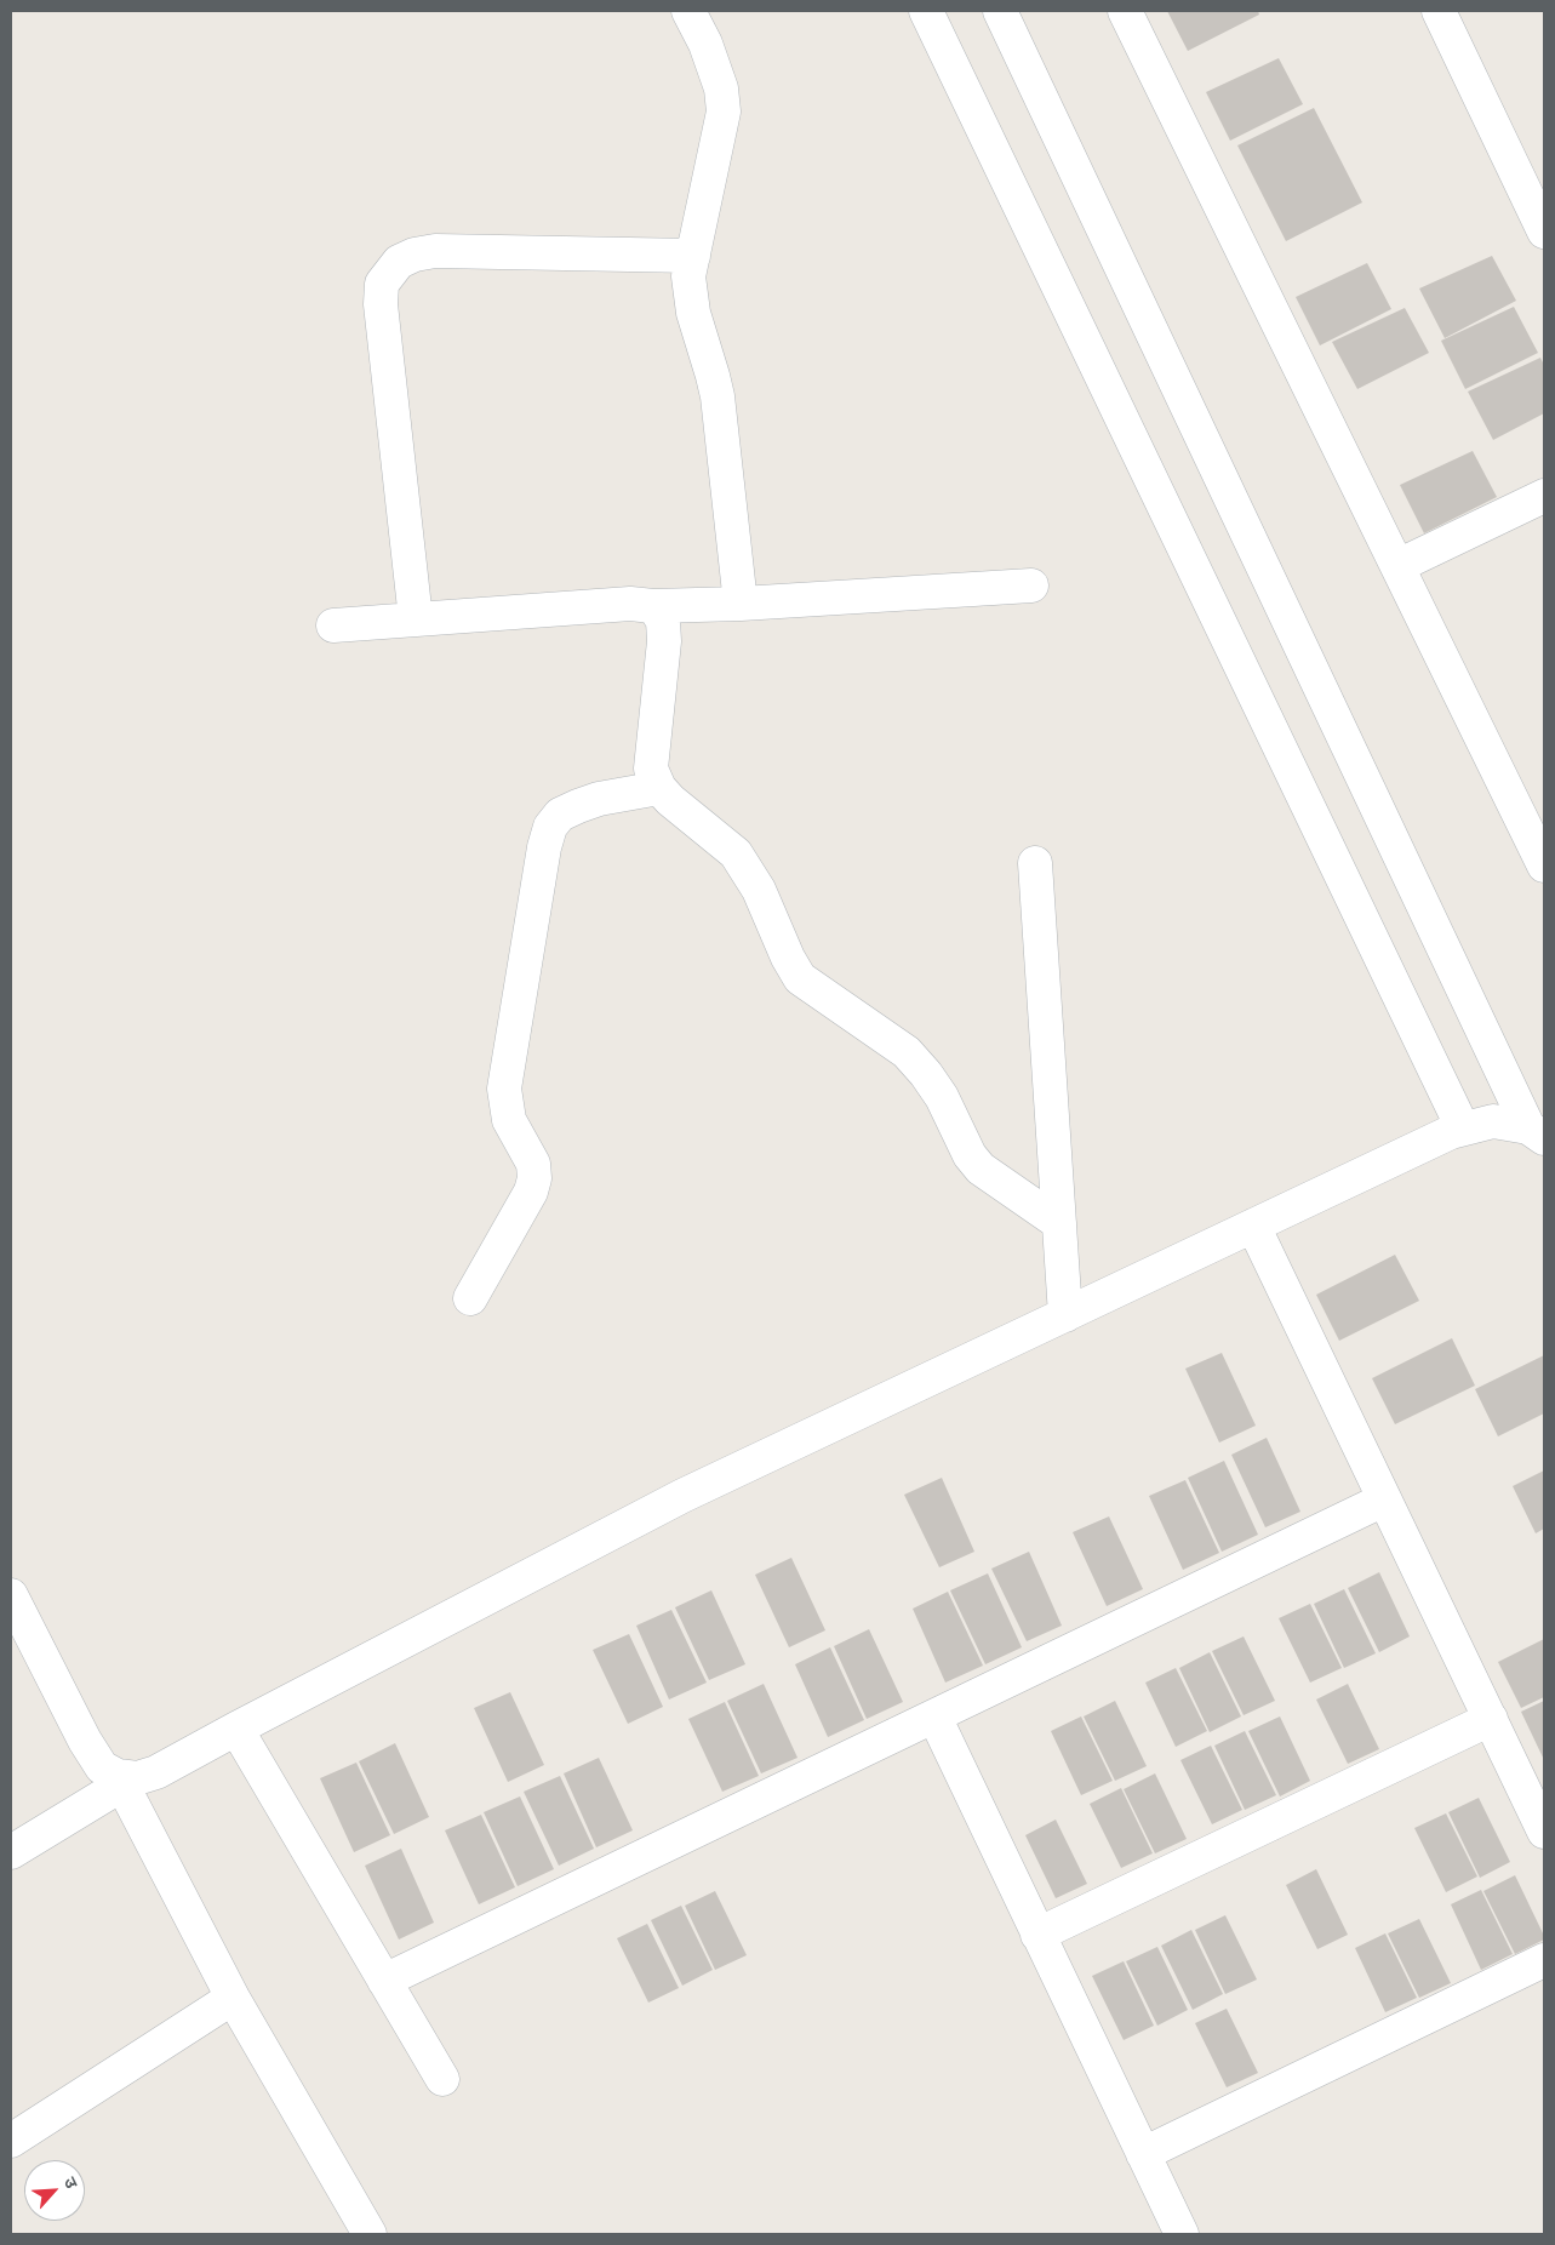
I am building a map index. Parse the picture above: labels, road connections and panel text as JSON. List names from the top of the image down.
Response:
{
  "north": "top right"
}
